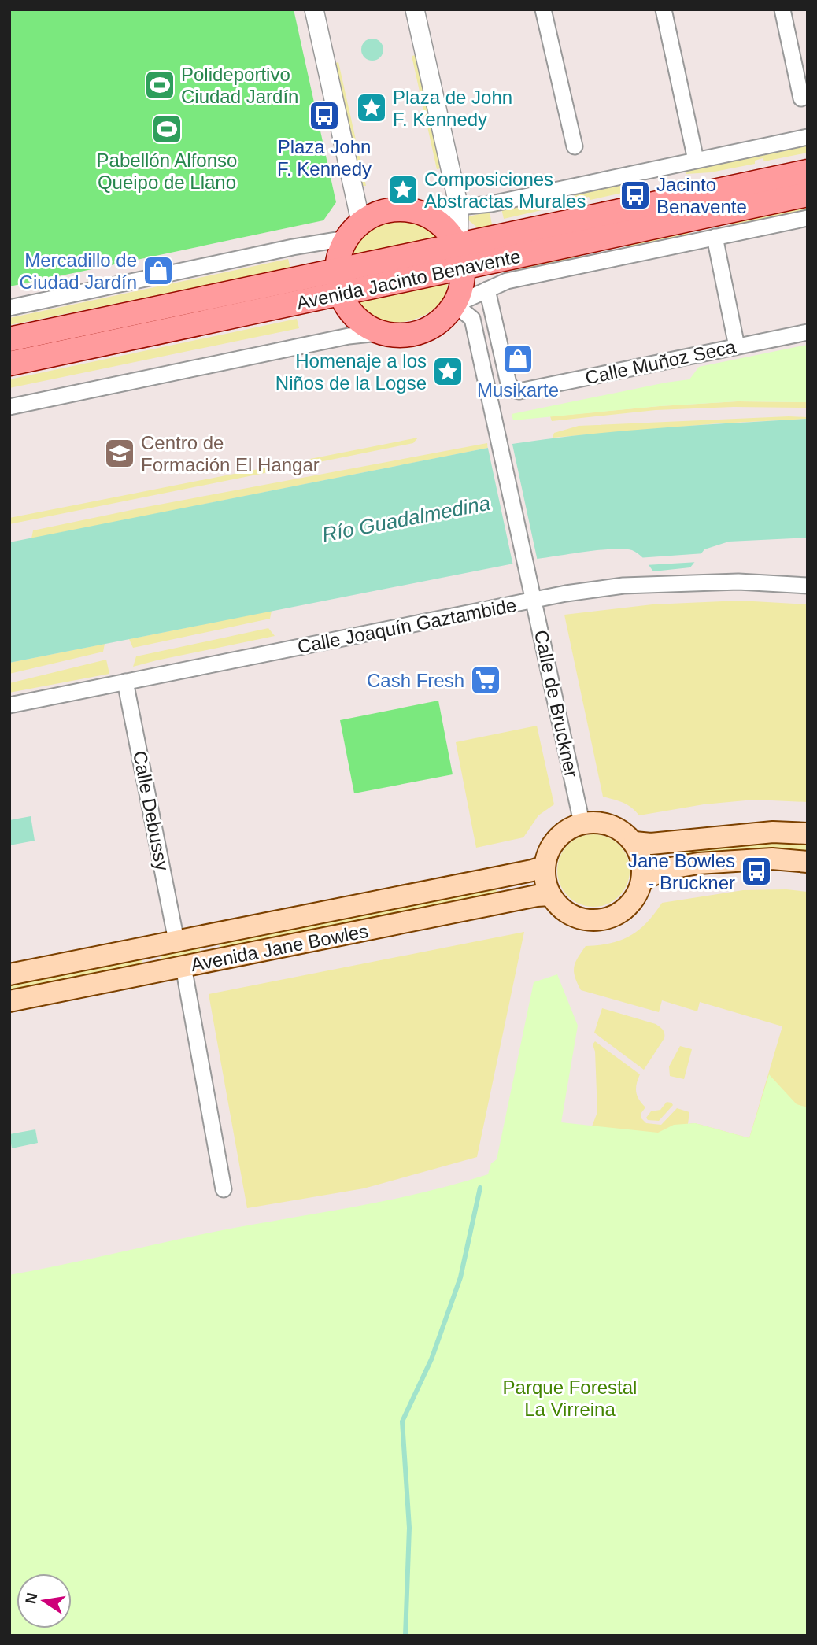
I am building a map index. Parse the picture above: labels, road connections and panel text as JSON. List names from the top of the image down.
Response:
{
  "streets": {
    "main road": ["Avenida Jacinto Benavente", "Avenida Jane Bowles"],
    "street": [
      "Calle Muñoz Seca",
      "Calle Joaquín Gaztambide",
      "Calle de Bruckner",
      "Calle Debussy"
    ]
  },
  "crossings": [
    ["Avenida Jacinto Benavente", "Calle Muñoz Seca"],
    ["Avenida Jacinto Benavente", "Calle de Bruckner"],
    ["Calle Joaquín Gaztambide", "Calle de Bruckner"],
    ["Calle Joaquín Gaztambide", "Calle Debussy"],
    ["Calle de Bruckner", "Avenida Jane Bowles"],
    ["Calle Debussy", "Avenida Jane Bowles"]
  ],
  "water": ["Río Guadalmedina"],
  "parks": ["Parque Forestal La Virreina"],
  "places": {
    "sports": ["Polideportivo Ciudad Jardín", "Pabellón Alfonso Queipo de Llano"],
    "place": ["Plaza de John F. Kennedy", "Composiciones Abstractas Murales", "Homenaje a los Niños de la Logse"],
    "bus stop": ["Plaza John F. Kennedy", "Jacinto Benavente", "Jane Bowles - Bruckner"],
    "shop": ["Mercadillo de Ciudad Jardín", "Musikarte"],
    "school or university": ["Centro de Formación El Hangar"],
    "supermarket": ["Cash Fresh"]
  },
  "north": "left"
}
